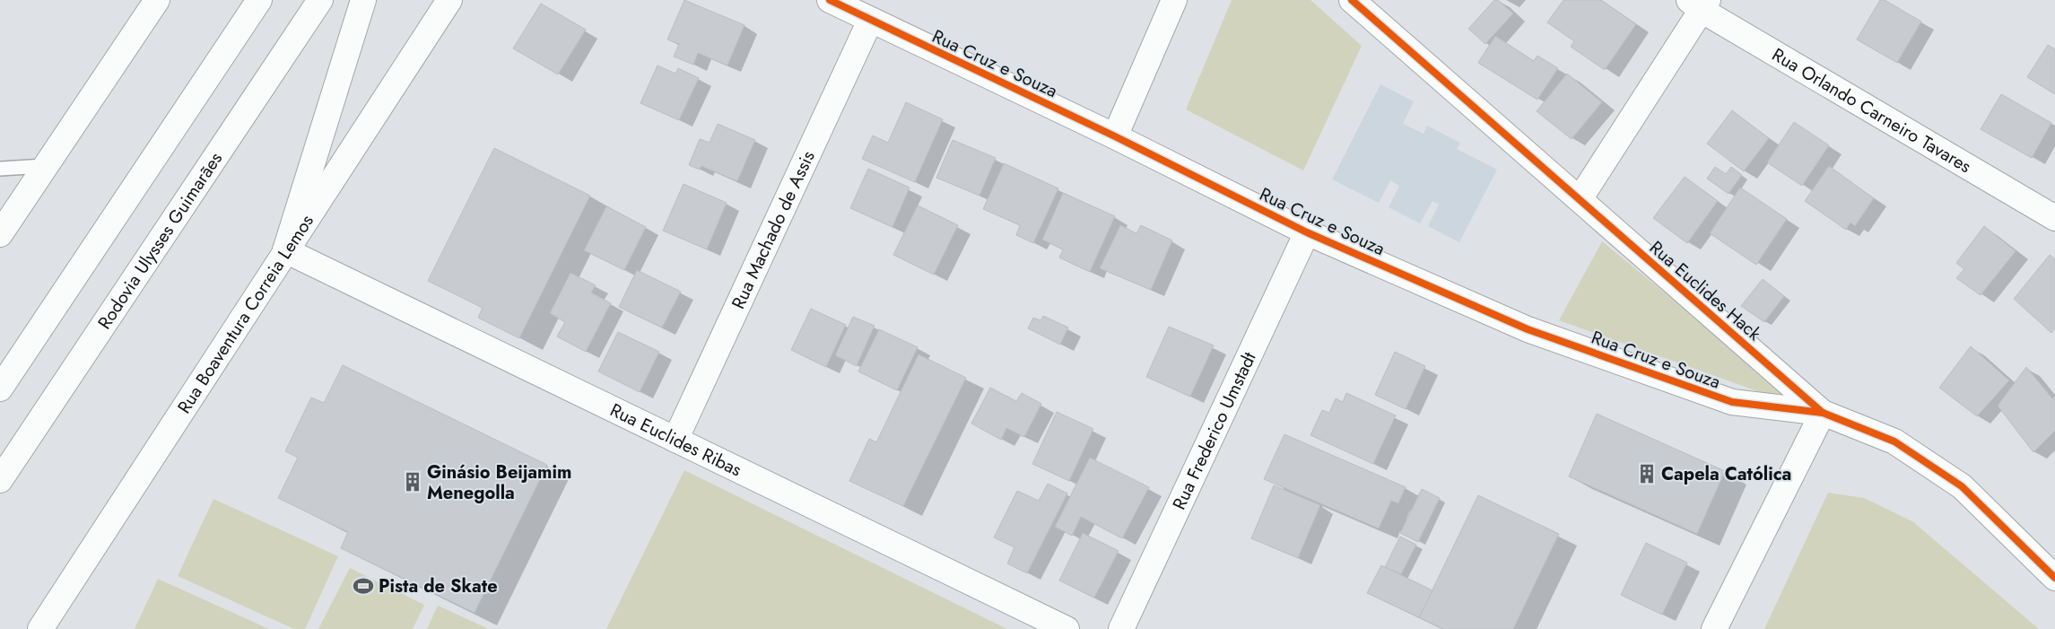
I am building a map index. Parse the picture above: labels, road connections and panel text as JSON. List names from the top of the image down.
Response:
{
  "streets": {
    "main road": [
      "Rua Cruz e Souza",
      "Rua Orlando Carneiro Tavares",
      "Rua Machado de Assis",
      "Rodovia Ulysses Guimarães",
      "Rua Euclides Hack",
      "Rua Boaventura Correia Lemos",
      "Rua Frederico Umstadt",
      "Rua Euclides Ribas"
    ]
  },
  "crossings": [
    ["Rua Cruz e Souza", "Rua Machado de Assis"],
    ["Rua Cruz e Souza", "Rua Euclides Hack"],
    ["Rua Cruz e Souza", "Rua Frederico Umstadt"],
    ["Rua Machado de Assis", "Rua Euclides Ribas"],
    ["Rua Boaventura Correia Lemos", "Rua Euclides Ribas"]
  ],
  "places": {
    "building": ["Capela Católica", "Ginásio Beijamim Menegolla"],
    "sports": ["Pista de Skate"]
  }
}
